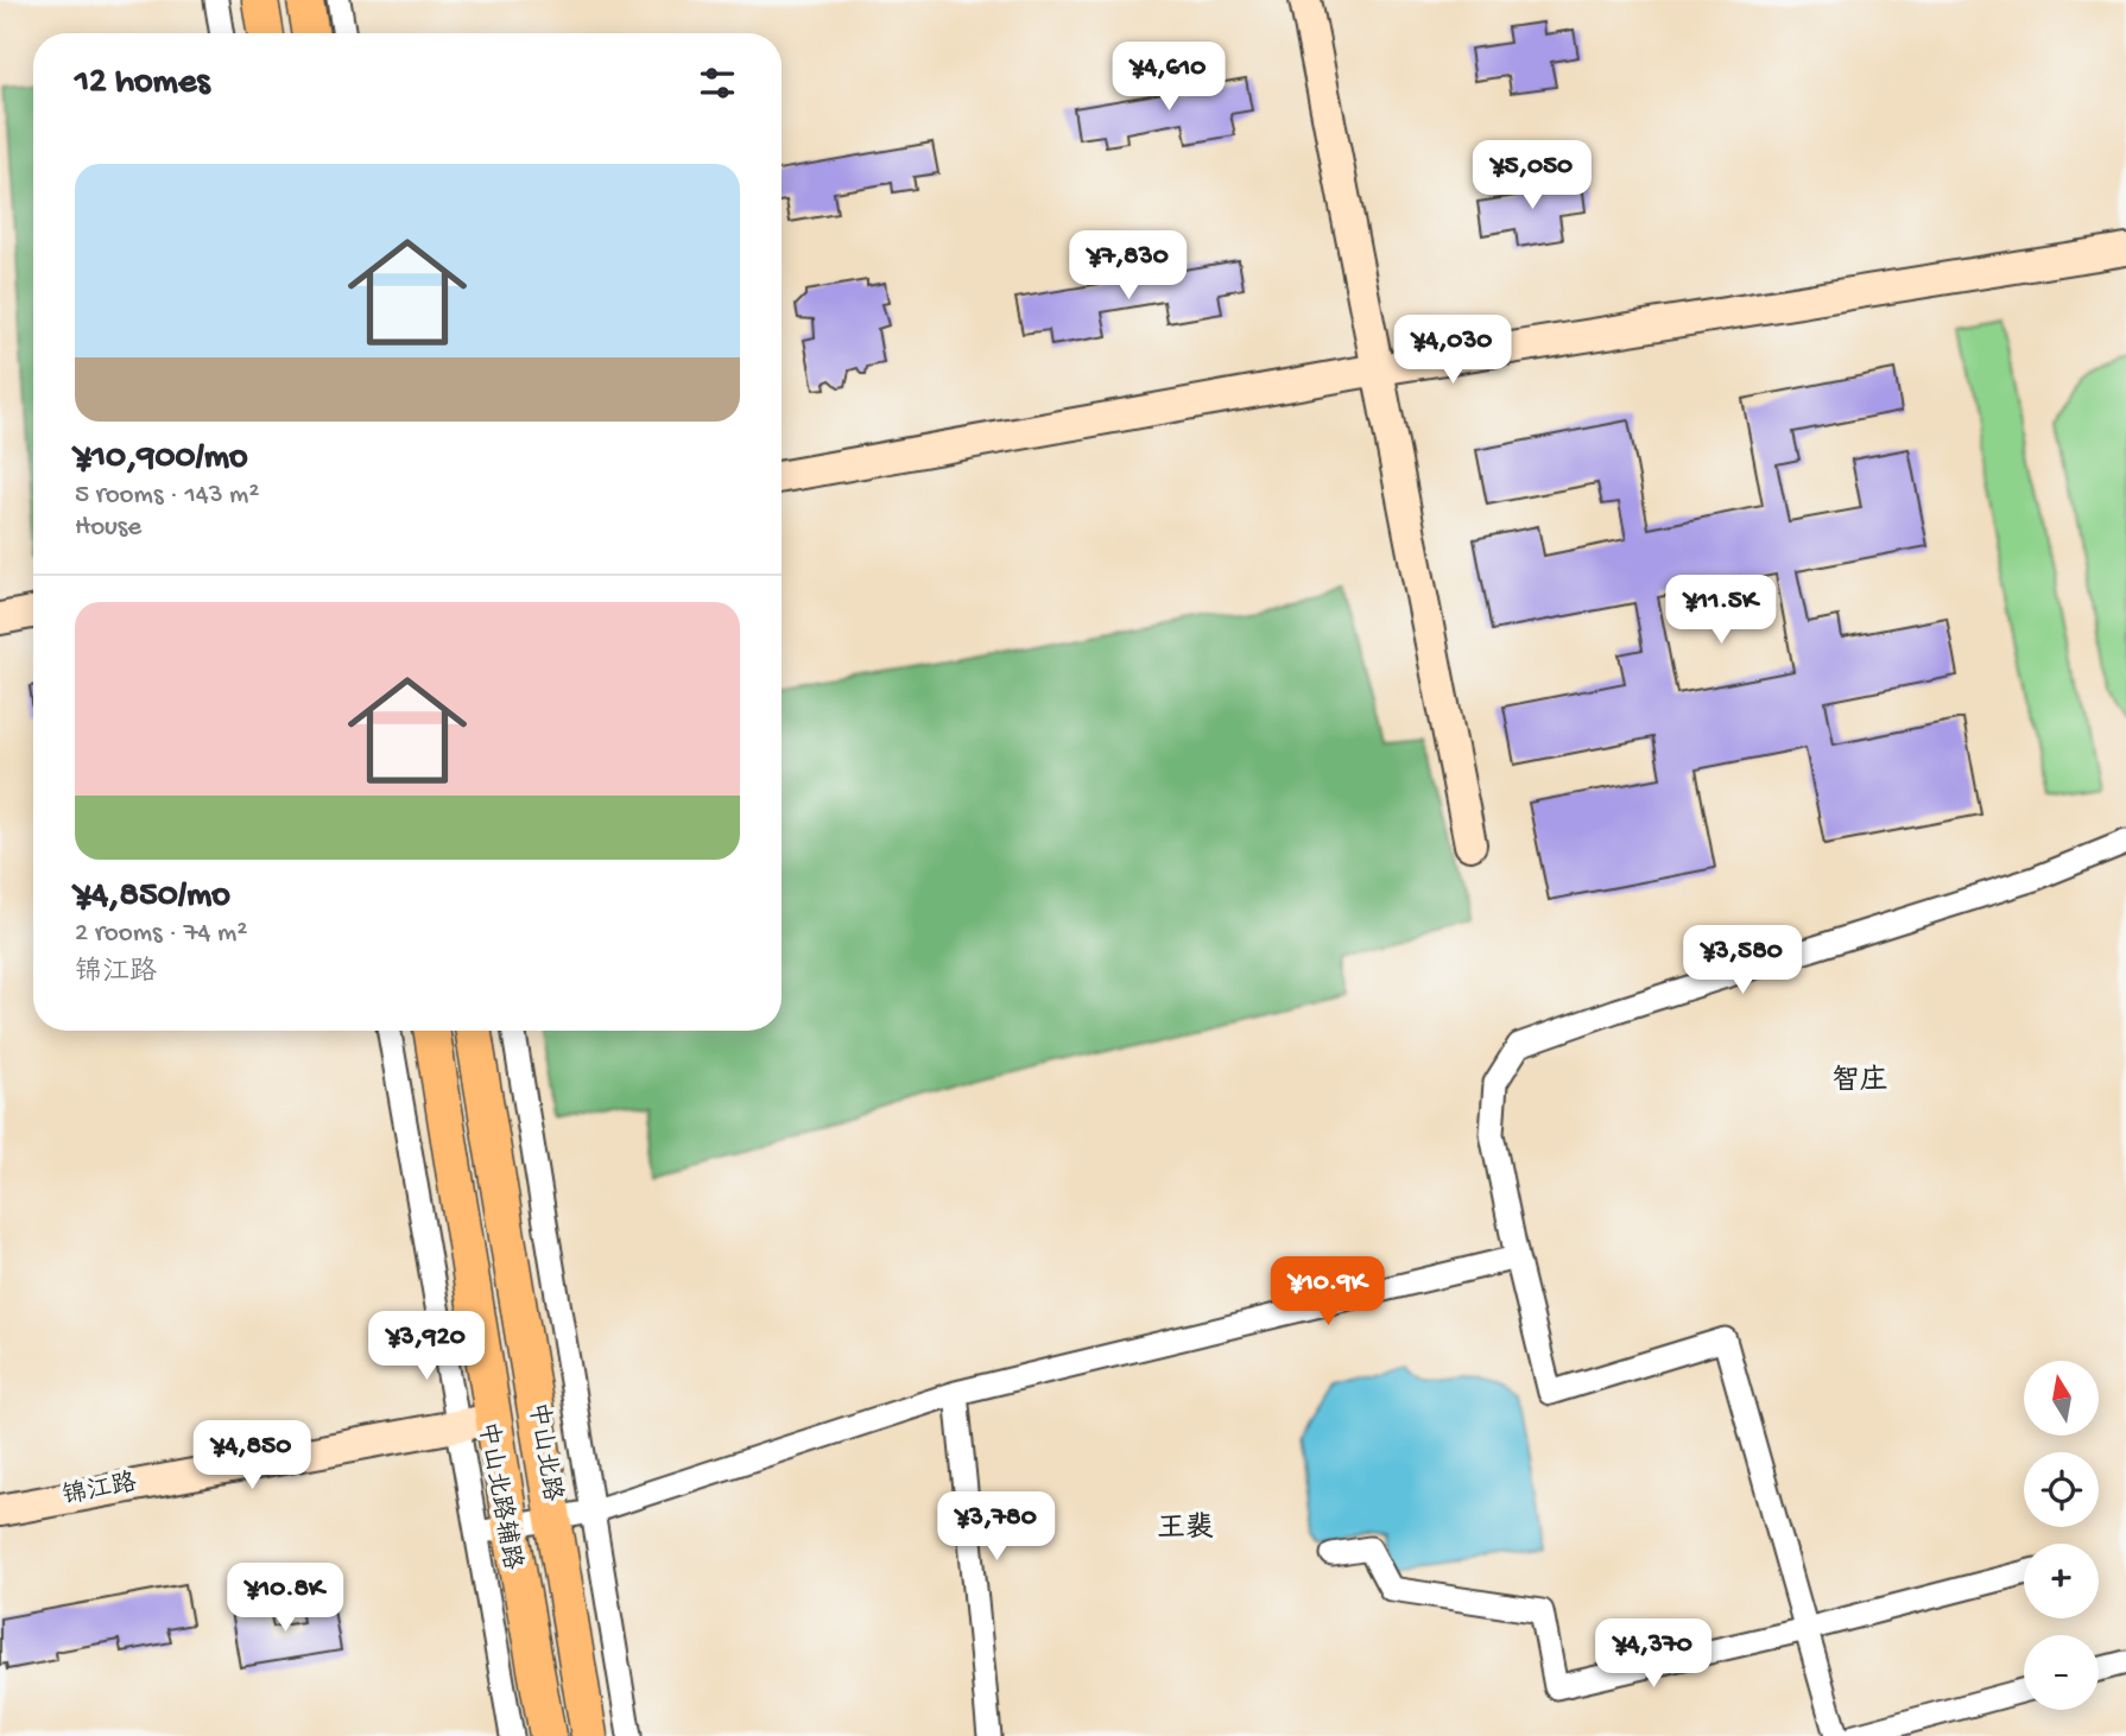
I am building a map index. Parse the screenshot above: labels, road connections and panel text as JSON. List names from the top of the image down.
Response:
{
  "streets": {
    "main road": ["中山北路"],
    "street": ["锦江路", "中山北路辅路"]
  },
  "crossings": [
    ["中山北路", "锦江路"],
    ["中山北路", "中山北路辅路"],
    ["锦江路", "中山北路辅路"]
  ],
  "districts": ["智庄", "王裴"],
  "north": "top",
  "page": {
    "heading": "12 homes",
    "price": [
      "¥4,610",
      "¥5,050",
      "¥7,830",
      "¥4,030",
      "¥11.5K",
      "¥3,580",
      "¥10.9K",
      "¥3,920",
      "¥4,850",
      "¥3,780",
      "¥10.8K",
      "¥4,370"
    ],
    "list": [
      {
        "name": "¥10,900/mo",
        "note": "5 rooms · 143 m² · House"
      },
      {
        "name": "¥4,850/mo",
        "note": "2 rooms · 74 m² · 锦江路"
      }
    ],
    "map_buttons": ["+", "−"]
  }
}
